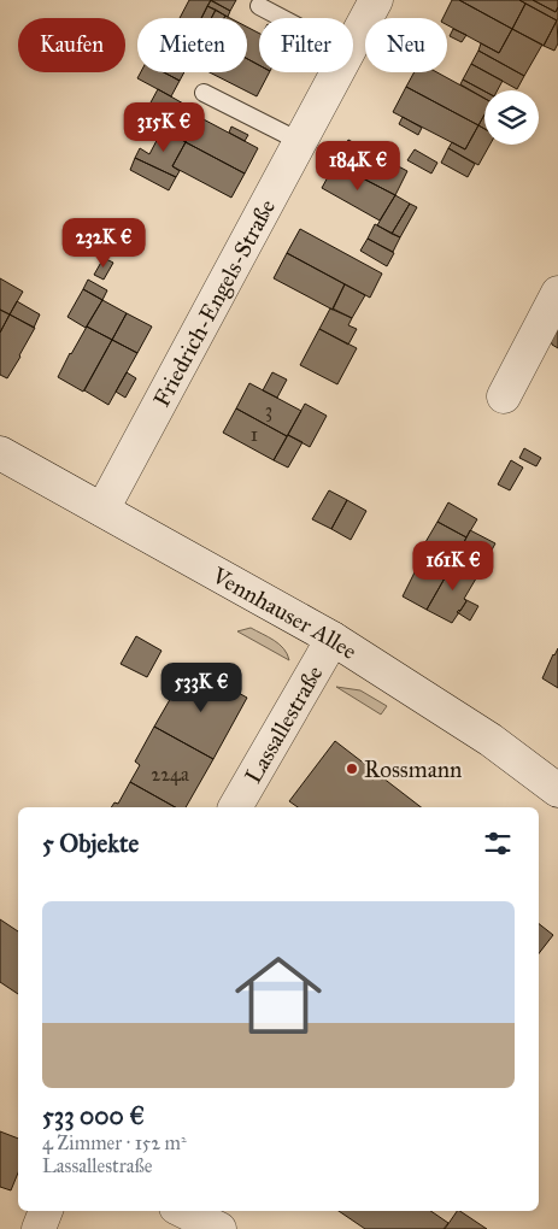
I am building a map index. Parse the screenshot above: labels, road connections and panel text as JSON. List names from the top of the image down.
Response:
{
  "streets": {
    "street": ["Friedrich-Engels-Straße", "Vennhauser Allee", "Lassallestraße"]
  },
  "crossings": [
    ["Friedrich-Engels-Straße", "Vennhauser Allee"],
    ["Vennhauser Allee", "Lassallestraße"]
  ],
  "places": ["Rossmann"],
  "house_numbers": ["3", "1", "224a"],
  "page": {
    "chip": [
      "Kaufen",
      "Mieten",
      "Filter",
      "Neu"
    ],
    "price": [
      "315K €",
      "184K €",
      "232K €",
      "161K €",
      "533K €"
    ],
    "heading": "5 Objekte",
    "list": [
      {
        "name": "533 000 €",
        "note": "4 Zimmer · 152 m² · Lassallestraße"
      }
    ]
  }
}
